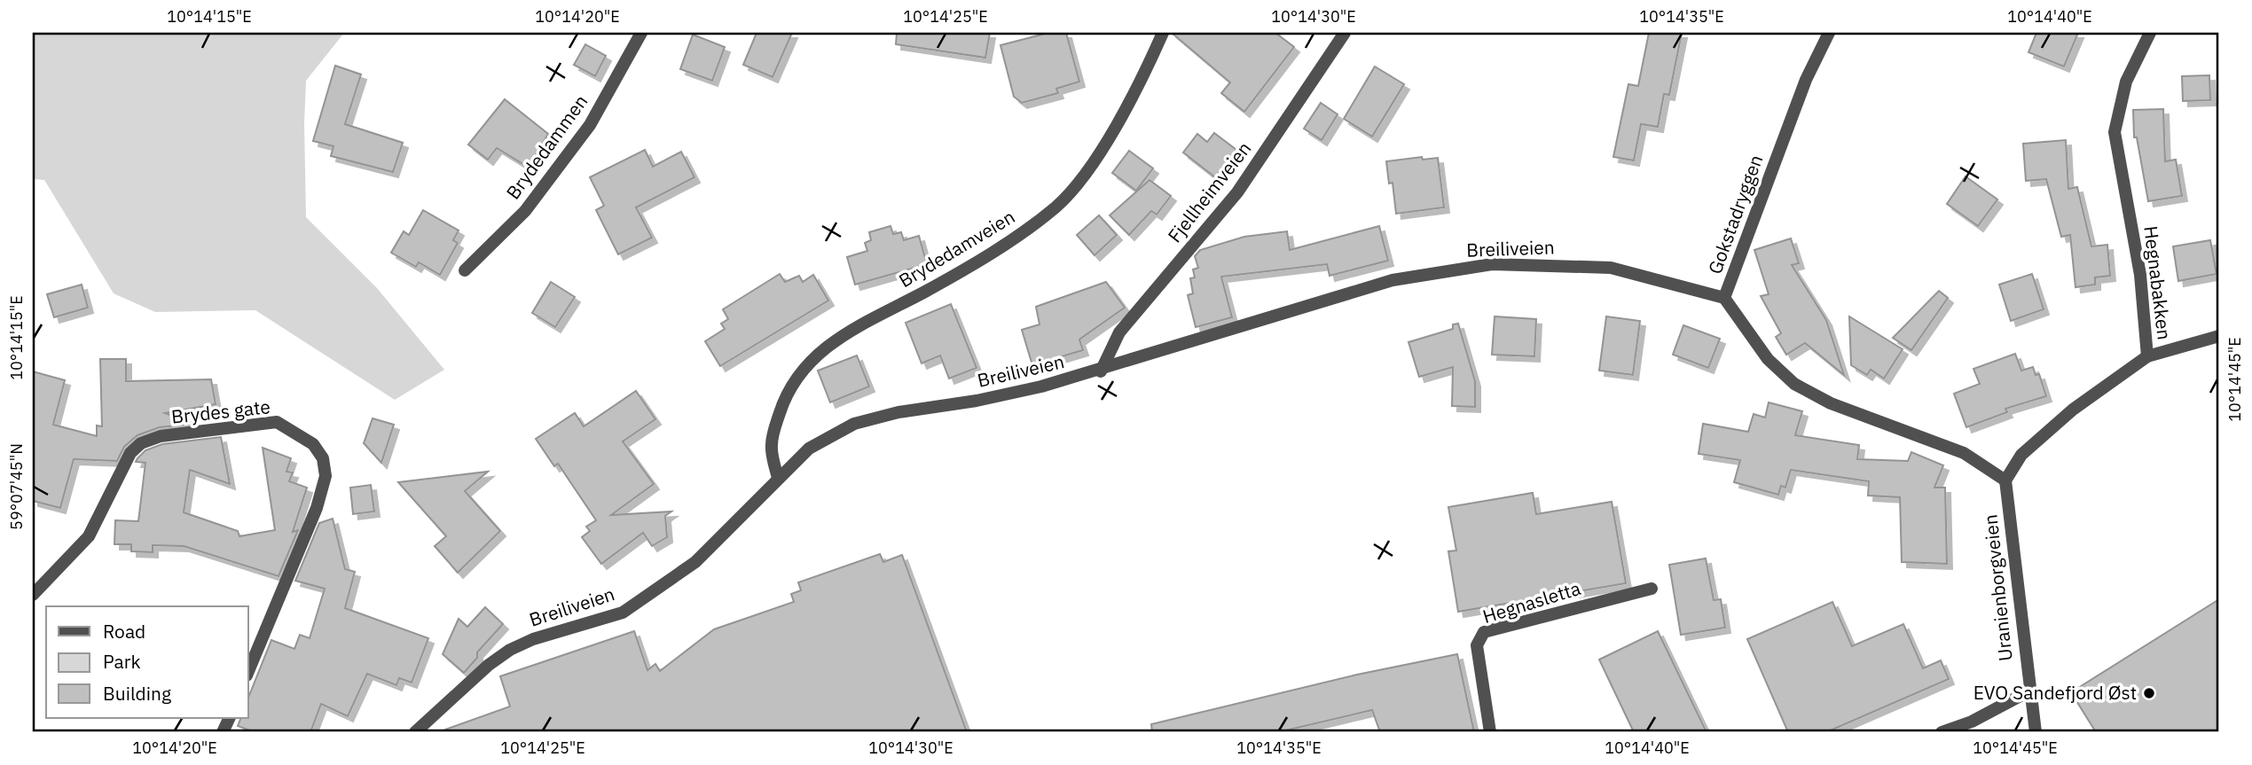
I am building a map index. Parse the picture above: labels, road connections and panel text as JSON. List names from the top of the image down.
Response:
{
  "streets": {
    "street": [
      "Brydedammen",
      "Fjellheimveien",
      "Gokstadryggen",
      "Brydedamveien",
      "Breiliveien",
      "Hegnabakken",
      "Brydes gate",
      "Uranienborgveien",
      "Hegnasletta"
    ]
  },
  "crossings": [
    ["Fjellheimveien", "Breiliveien"],
    ["Gokstadryggen", "Breiliveien"],
    ["Gokstadryggen", "Hegnabakken"],
    ["Gokstadryggen", "Uranienborgveien"],
    ["Brydedamveien", "Breiliveien"],
    ["Hegnabakken", "Uranienborgveien"]
  ],
  "places": ["EVO Sandefjord Øst"],
  "legend": ["Road", "Park", "Building"],
  "coordinates": [
    "10°14'15\"E",
    "10°14'20\"E",
    "10°14'25\"E",
    "10°14'30\"E",
    "10°14'35\"E",
    "10°14'40\"E",
    "10°14'45\"E",
    "59°07'45\"N"
  ]
}
